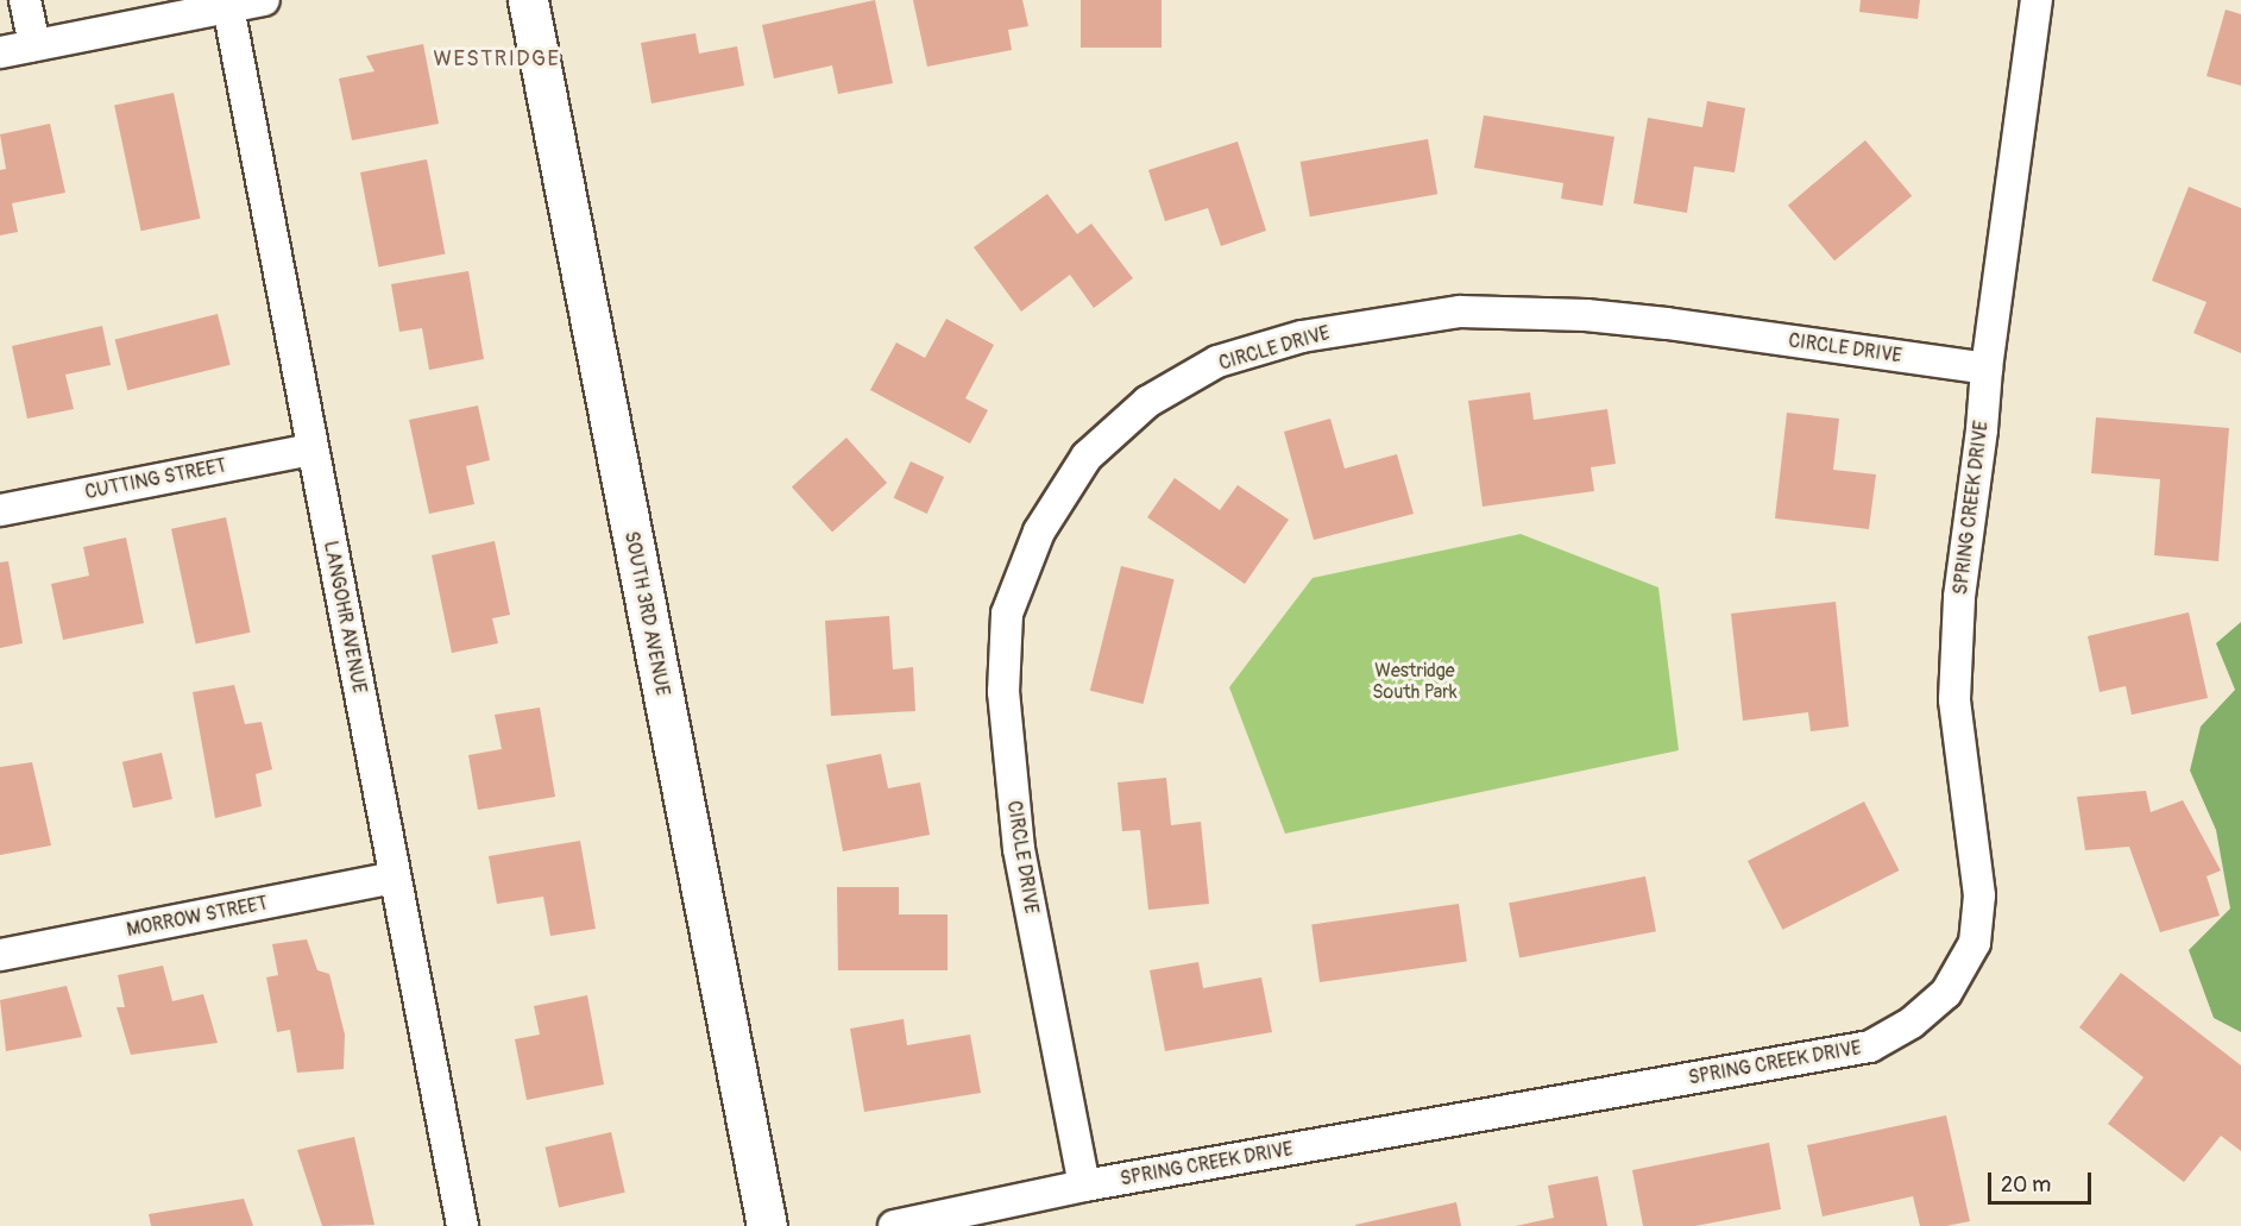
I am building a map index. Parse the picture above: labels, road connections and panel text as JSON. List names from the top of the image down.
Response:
{
  "streets": {
    "main road": ["SOUTH 3RD AVENUE"],
    "street": [
      "CIRCLE DRIVE",
      "CUTTING STREET",
      "SPRING CREEK DRIVE",
      "LANGOHR AVENUE",
      "MORROW STREET"
    ]
  },
  "crossings": [
    ["CIRCLE DRIVE", "SPRING CREEK DRIVE"],
    ["CUTTING STREET", "LANGOHR AVENUE"],
    ["LANGOHR AVENUE", "MORROW STREET"]
  ],
  "districts": ["WESTRIDGE"],
  "parks": ["Westridge South Park"],
  "scale_bar": "20 m"
}
